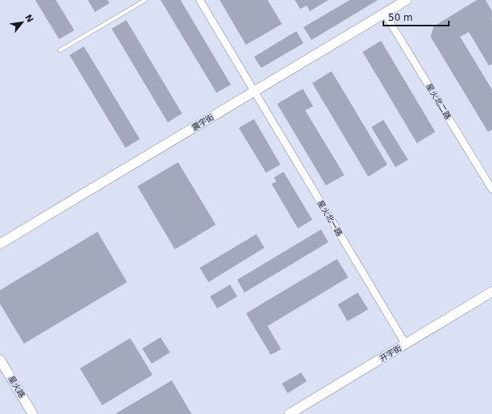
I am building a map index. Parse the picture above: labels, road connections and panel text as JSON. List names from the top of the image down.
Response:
{
  "streets": {
    "street": [
      "星火北二路",
      "震宇街",
      "星火北一路",
      "开宇街",
      "星火路"
    ]
  },
  "crossings": [
    ["星火北二路", "震宇街"],
    ["震宇街", "星火北一路"],
    ["星火北一路", "开宇街"]
  ],
  "scale_bar": "50 m",
  "north": "top right"
}
